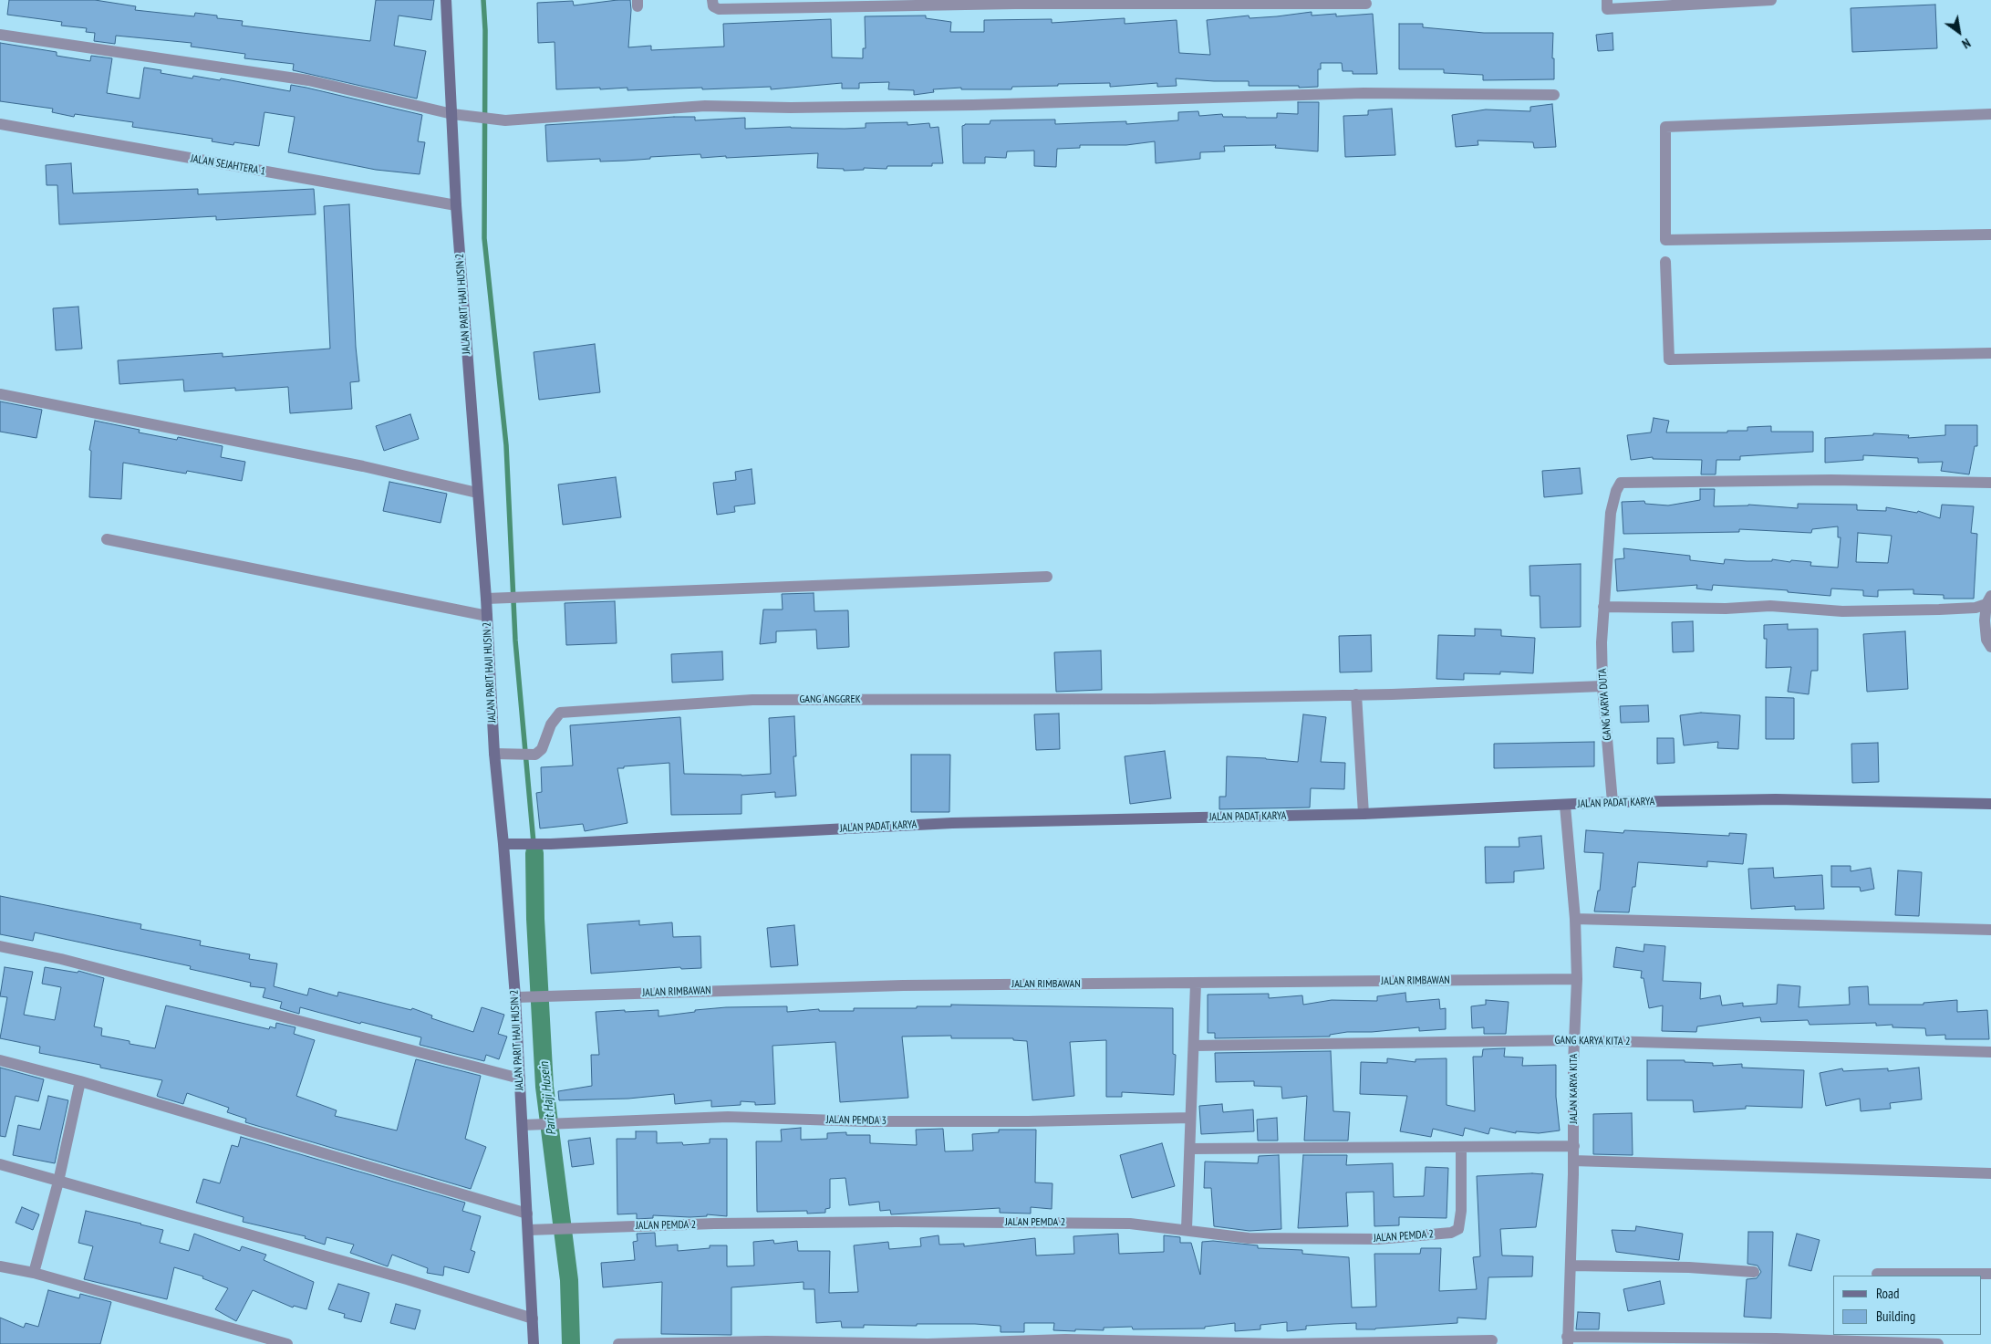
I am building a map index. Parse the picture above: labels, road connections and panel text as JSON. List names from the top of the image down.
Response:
{
  "streets": {
    "street": [
      "JALAN SEJAHTERA 1",
      "JALAN PARIT HAJI HUSIN 2",
      "GANG ANGGREK",
      "GANG KARYA DUTA",
      "JALAN PADAT KARYA",
      "JALAN RIMBAWAN",
      "GANG KARYA KITA 2",
      "JALAN KARYA KITA",
      "JALAN PEMDA 3",
      "JALAN PEMDA 2"
    ]
  },
  "crossings": [
    ["JALAN SEJAHTERA 1", "JALAN PARIT HAJI HUSIN 2"],
    ["JALAN PARIT HAJI HUSIN 2", "GANG ANGGREK"],
    ["JALAN PARIT HAJI HUSIN 2", "JALAN PADAT KARYA"],
    ["JALAN PARIT HAJI HUSIN 2", "JALAN RIMBAWAN"],
    ["JALAN PARIT HAJI HUSIN 2", "JALAN PEMDA 3"],
    ["JALAN PARIT HAJI HUSIN 2", "JALAN PEMDA 2"],
    ["GANG KARYA DUTA", "JALAN PADAT KARYA"],
    ["JALAN PADAT KARYA", "JALAN KARYA KITA"],
    ["JALAN RIMBAWAN", "JALAN KARYA KITA"],
    ["GANG KARYA KITA 2", "JALAN KARYA KITA"]
  ],
  "water": ["Parit Haji Husein"],
  "legend": ["Road", "Building"],
  "north": "bottom right"
}
